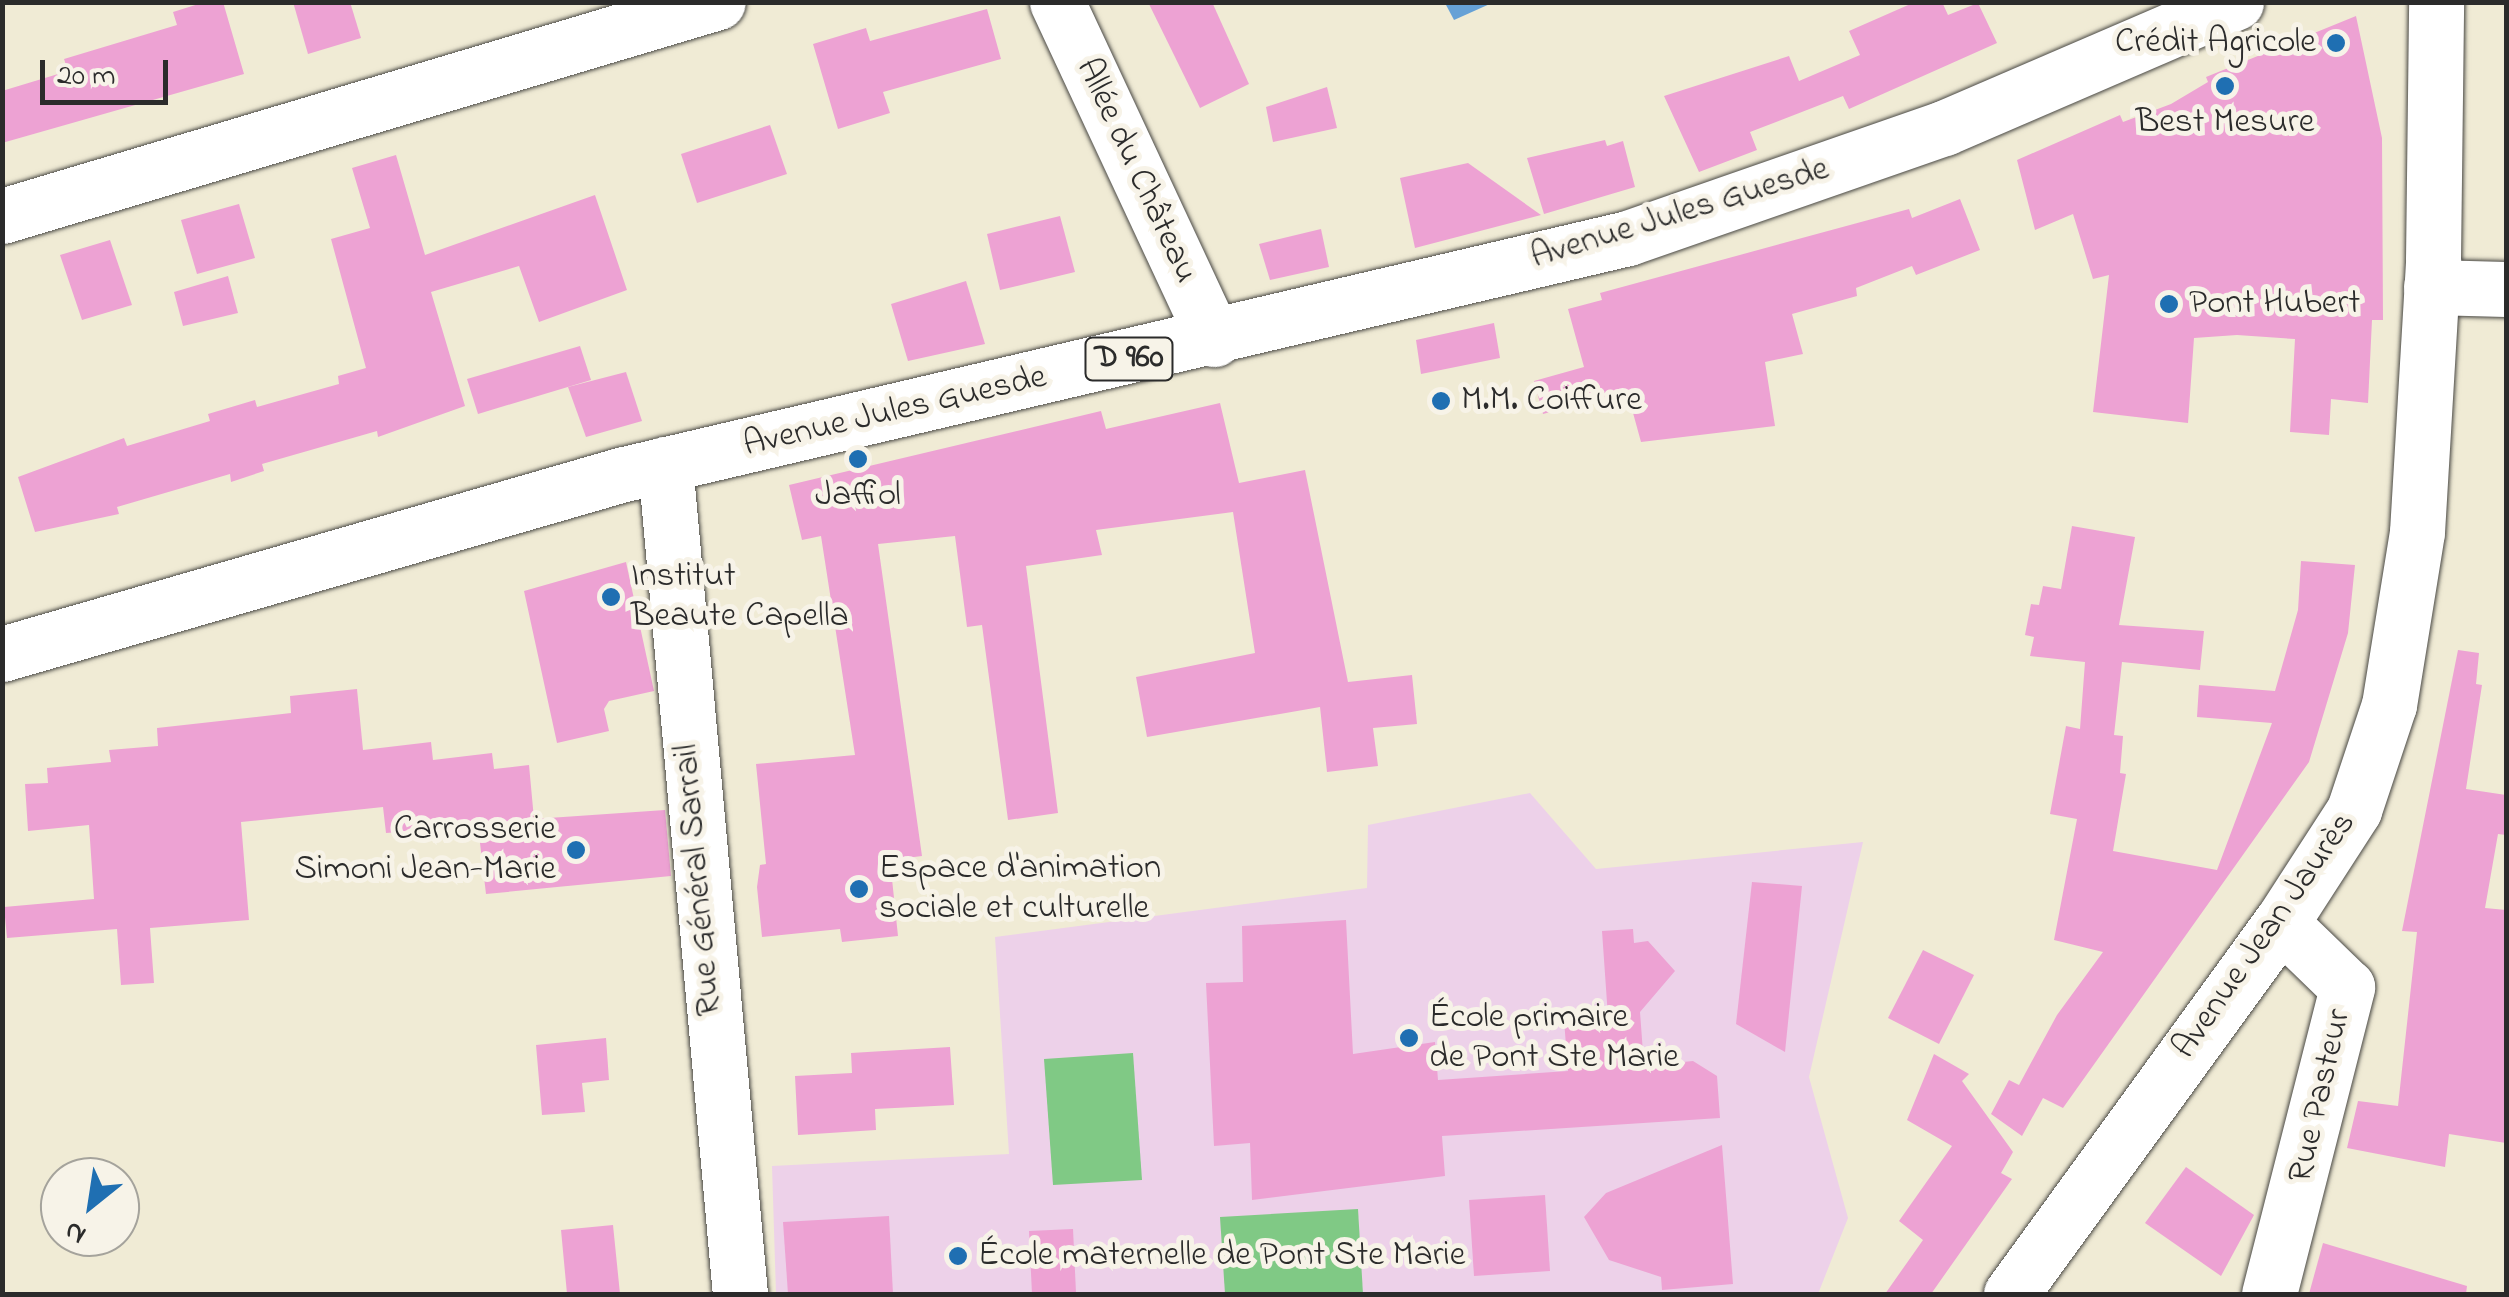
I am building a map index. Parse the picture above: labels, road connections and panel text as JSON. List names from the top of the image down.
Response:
{
  "streets": {
    "main road": [
      "Allée du Château",
      "Avenue Jules Guesde",
      "D 960",
      "Rue Général Sarrail",
      "Avenue Jean Jaurès",
      "Rue Pasteur"
    ]
  },
  "crossings": [
    ["Allée du Château", "Avenue Jules Guesde"],
    ["Avenue Jules Guesde", "Rue Général Sarrail"],
    ["Avenue Jean Jaurès", "Rue Pasteur"]
  ],
  "places": [
    "Crédit Agricole",
    "Best Mesure",
    "Pont Hubert",
    "M.M. Coiffure",
    "Jaffiol",
    "Institut Beaute Capella",
    "Carrosserie Simoni Jean-Marie",
    "Espace d'animation sociale et culturelle",
    "École primaire de Pont Ste Marie",
    "École maternelle de Pont Ste Marie"
  ],
  "scale_bar": "20 m",
  "north": "bottom left"
}
